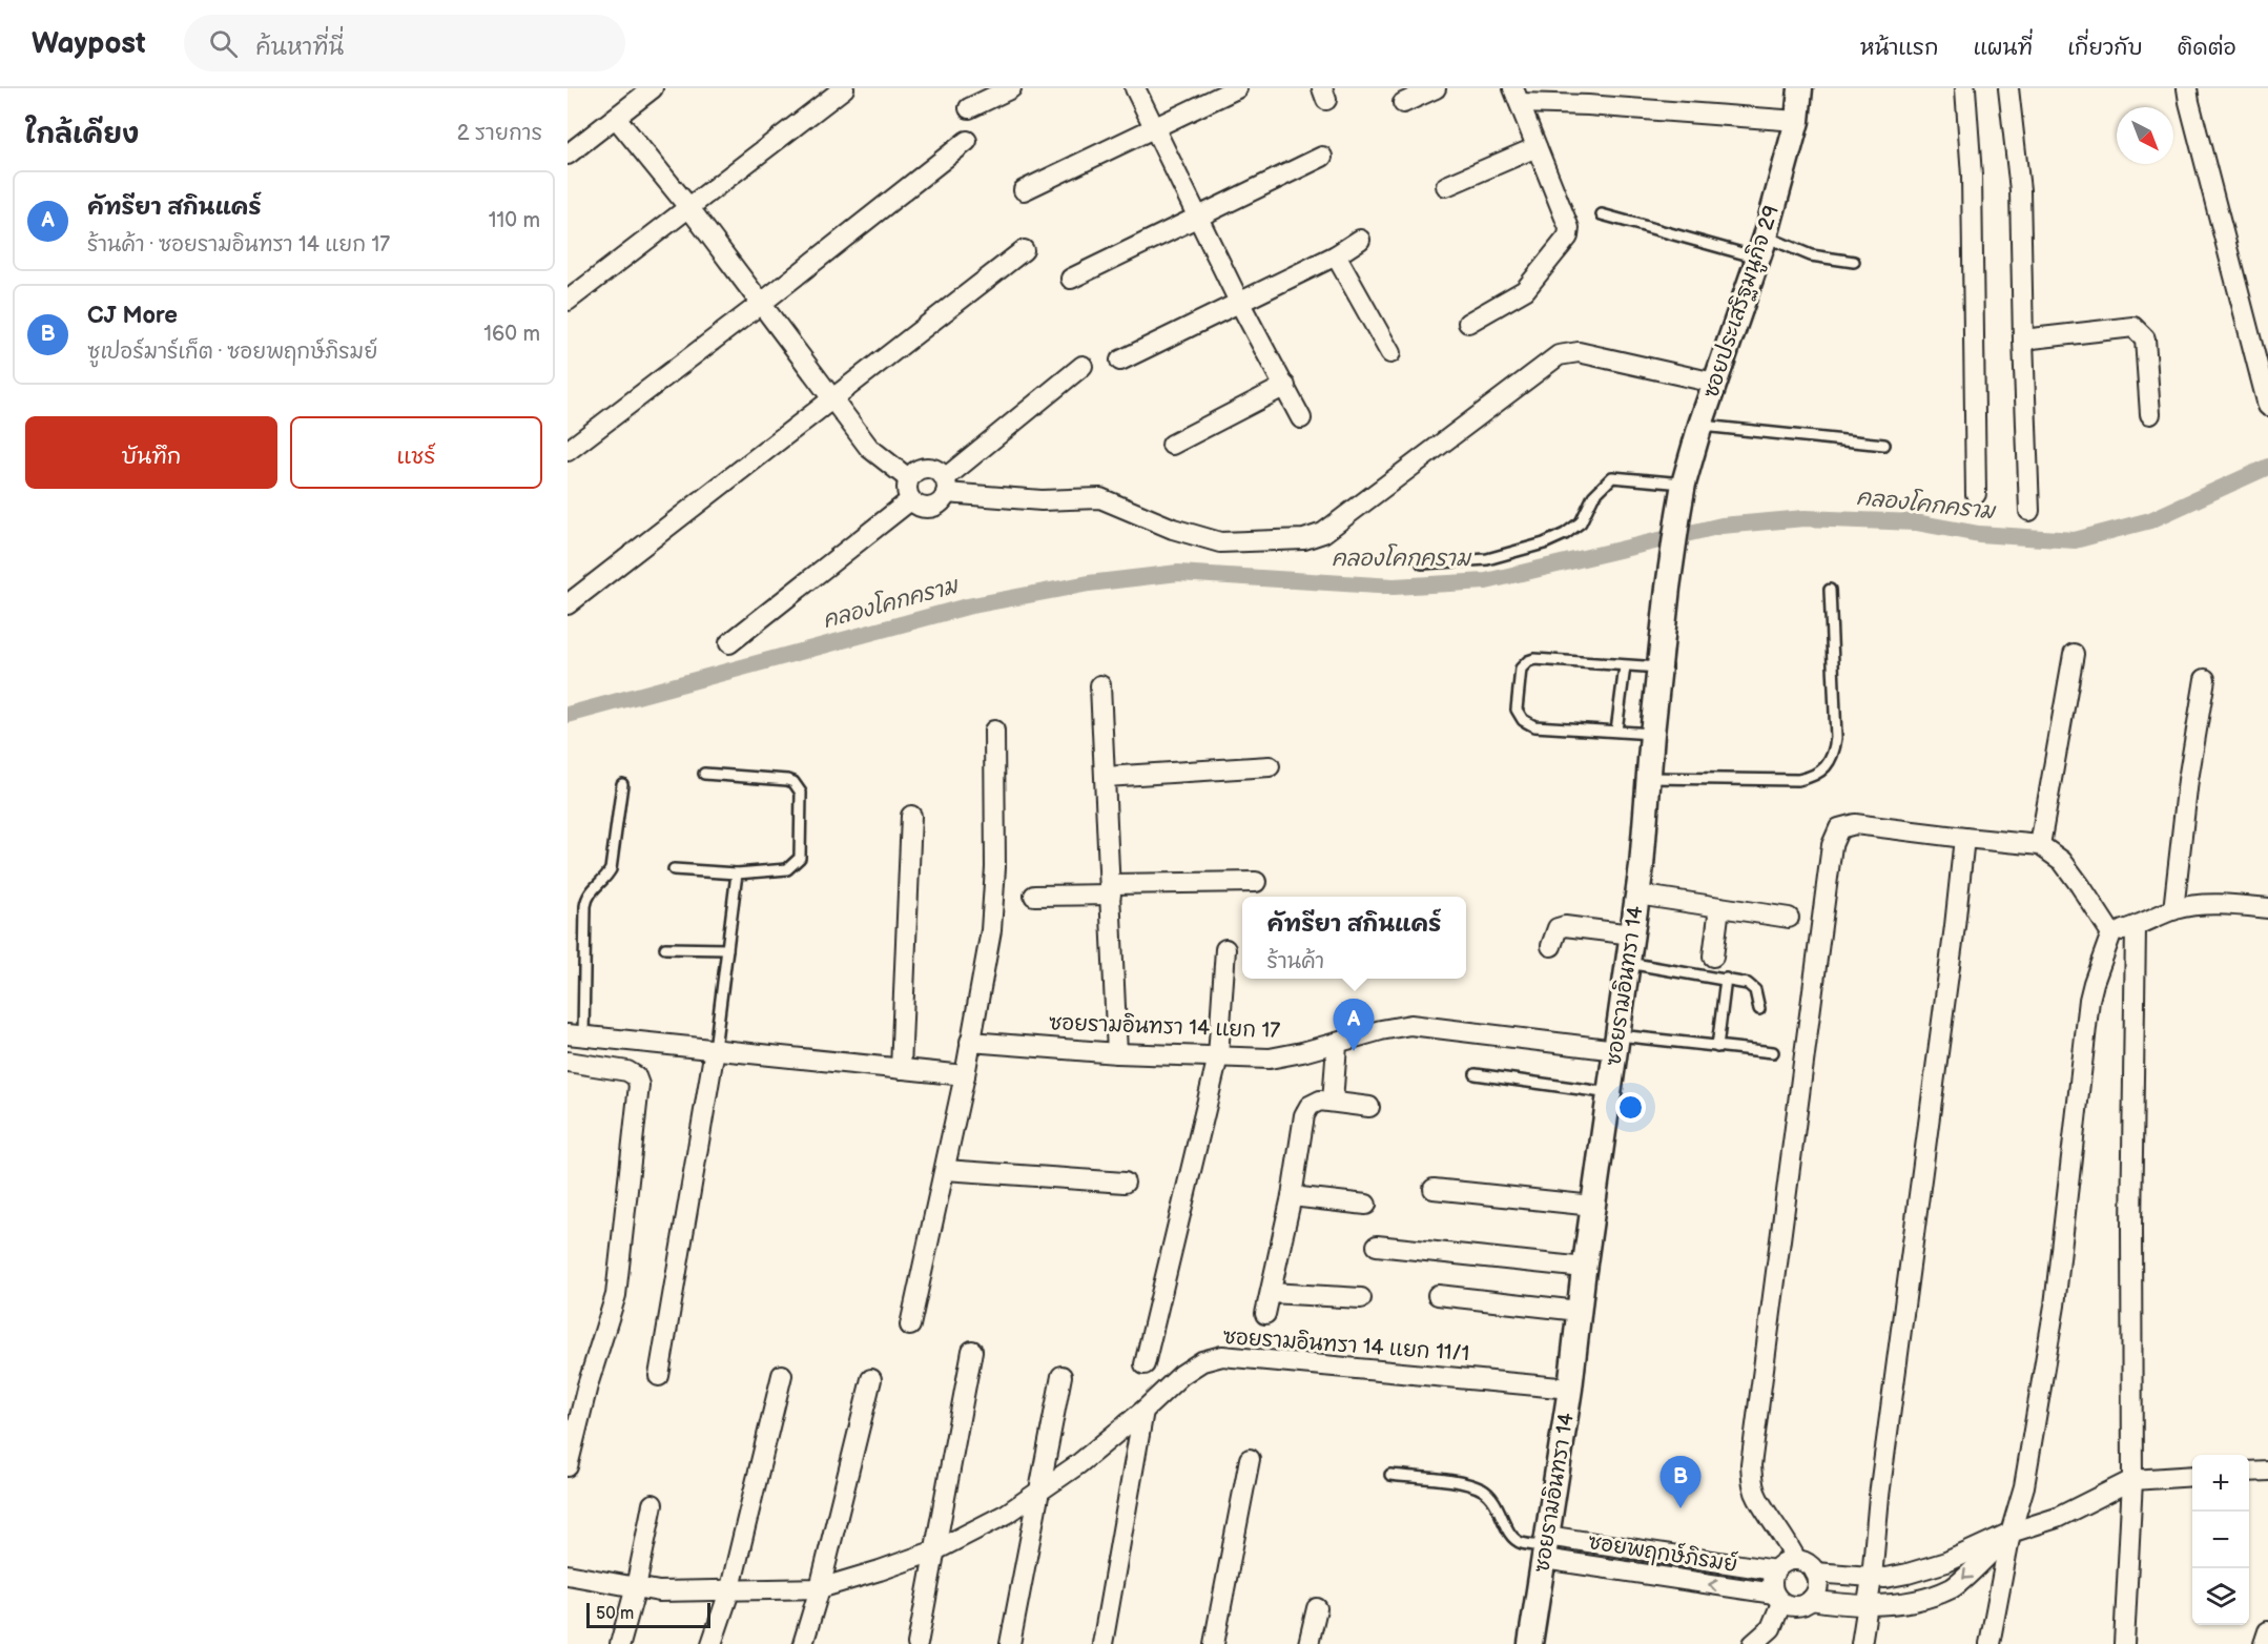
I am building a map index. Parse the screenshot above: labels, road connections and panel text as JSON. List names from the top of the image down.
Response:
{
  "streets": {
    "street": [
      "ซอยประเสริฐมนูกิจ 29",
      "ซอยรามอินทรา 14",
      "ซอยรามอินทรา 14 แยก 17",
      "ซอยรามอินทรา 14 แยก 11/1",
      "ซอยพฤกษ์ภิรมย์"
    ]
  },
  "crossings": [
    ["ซอยประเสริฐมนูกิจ 29", "ซอยรามอินทรา 14"],
    ["ซอยรามอินทรา 14", "ซอยรามอินทรา 14 แยก 17"],
    ["ซอยรามอินทรา 14", "ซอยรามอินทรา 14 แยก 11/1"],
    ["ซอยรามอินทรา 14", "ซอยพฤกษ์ภิรมย์"]
  ],
  "water": ["คลองโคกคราม"],
  "scale_bar": "50 m",
  "north": "bottom right",
  "page": {
    "header": "Waypost",
    "search": "ค้นหาที่นี่",
    "nav": [
      "หน้าแรก",
      "แผนที่",
      "เกี่ยวกับ",
      "ติดต่อ"
    ],
    "heading": ["ใกล้เคียง", "2 รายการ"],
    "list": [
      {
        "mark": "A",
        "name": "คัทรียา สกินแคร์",
        "note": "ร้านค้า · ซอยรามอินทรา 14 แยก 17",
        "value": "110 m"
      },
      {
        "mark": "B",
        "name": "CJ More",
        "note": "ซูเปอร์มาร์เก็ต · ซอยพฤกษ์ภิรมย์",
        "value": "160 m"
      }
    ],
    "buttons": ["บันทึก", "แชร์"],
    "popup": ["คัทรียา สกินแคร์", "ร้านค้า"],
    "pins": ["A", "B"],
    "map_buttons": ["+", "−"],
    "scale": "50 m"
  }
}
